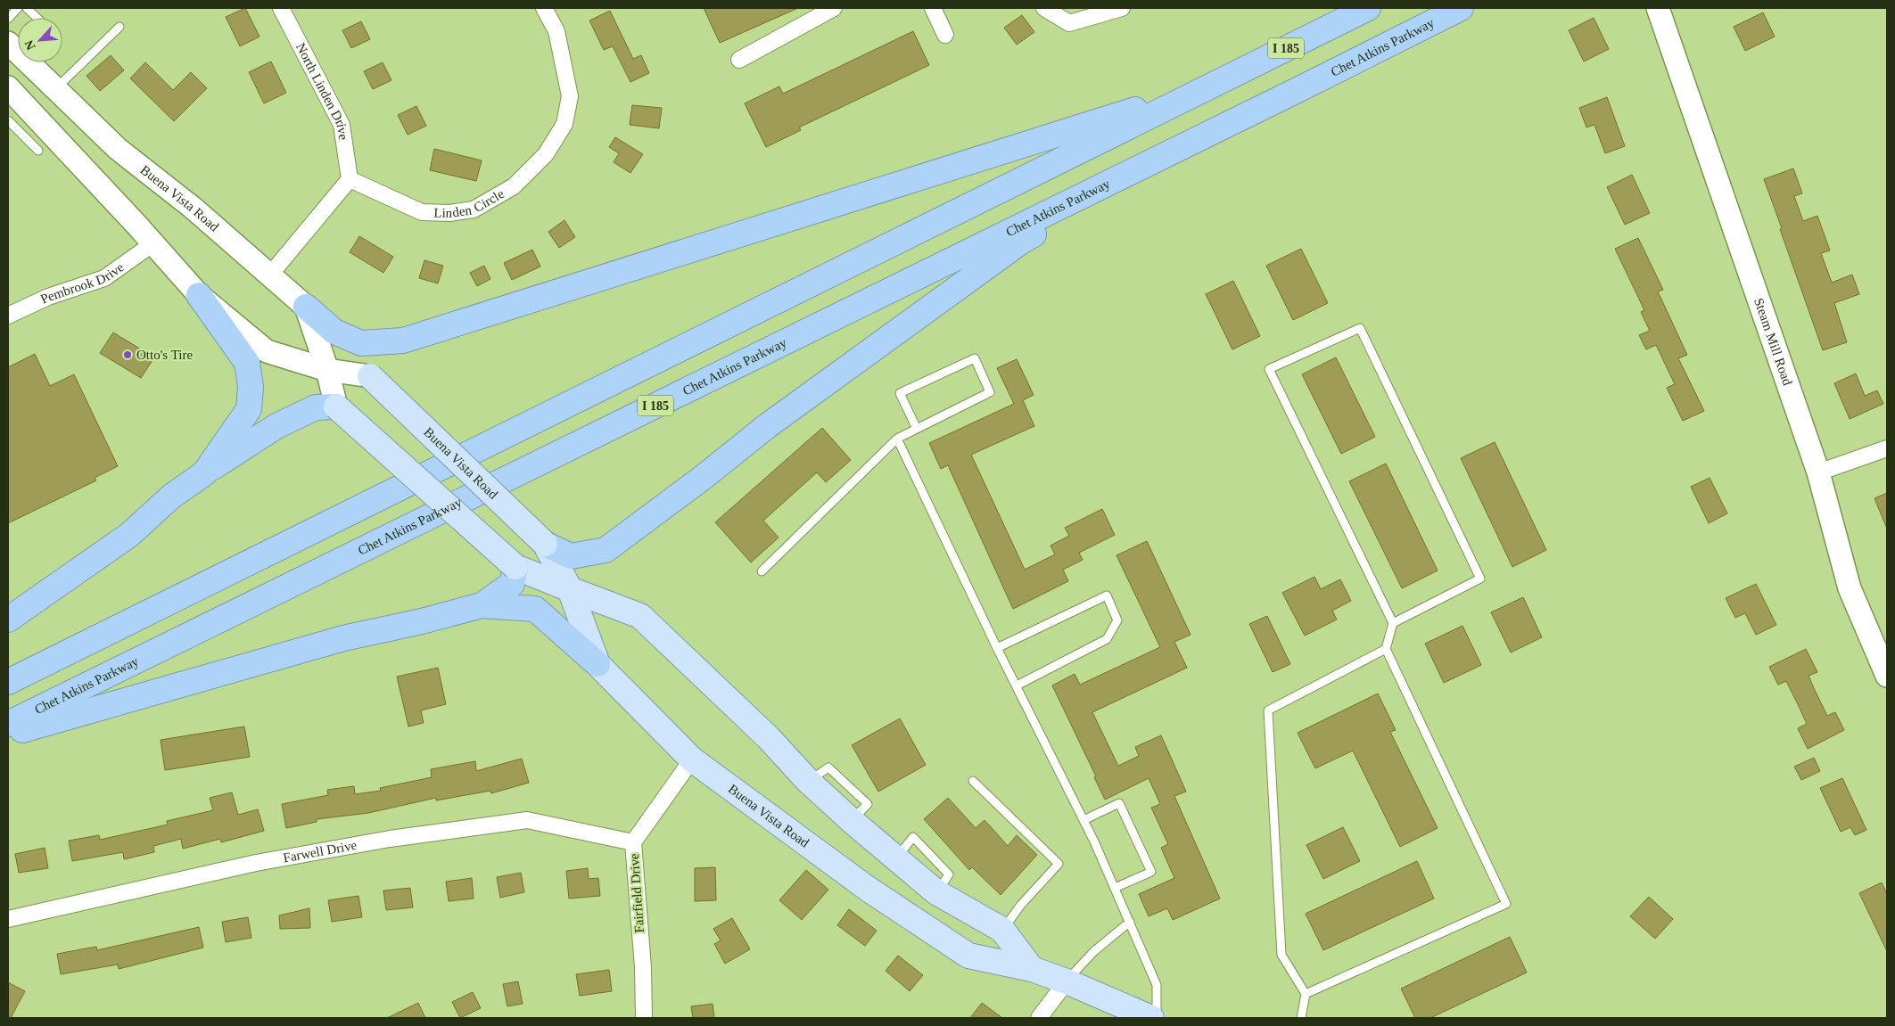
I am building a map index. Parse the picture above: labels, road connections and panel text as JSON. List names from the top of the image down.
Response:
{
  "streets": {
    "highway": ["Chet Atkins Parkway", "I 185"],
    "main road": ["Buena Vista Road", "Steam Mill Road"],
    "street": [
      "North Linden Drive",
      "Linden Circle",
      "Pembrook Drive",
      "Farwell Drive",
      "Fairfield Drive"
    ]
  },
  "crossings": [
    ["North Linden Drive", "Linden Circle"],
    ["Buena Vista Road", "Pembrook Drive"],
    ["Buena Vista Road", "Fairfield Drive"],
    ["Farwell Drive", "Fairfield Drive"]
  ],
  "places": ["Otto's Tire"],
  "north": "bottom left"
}
